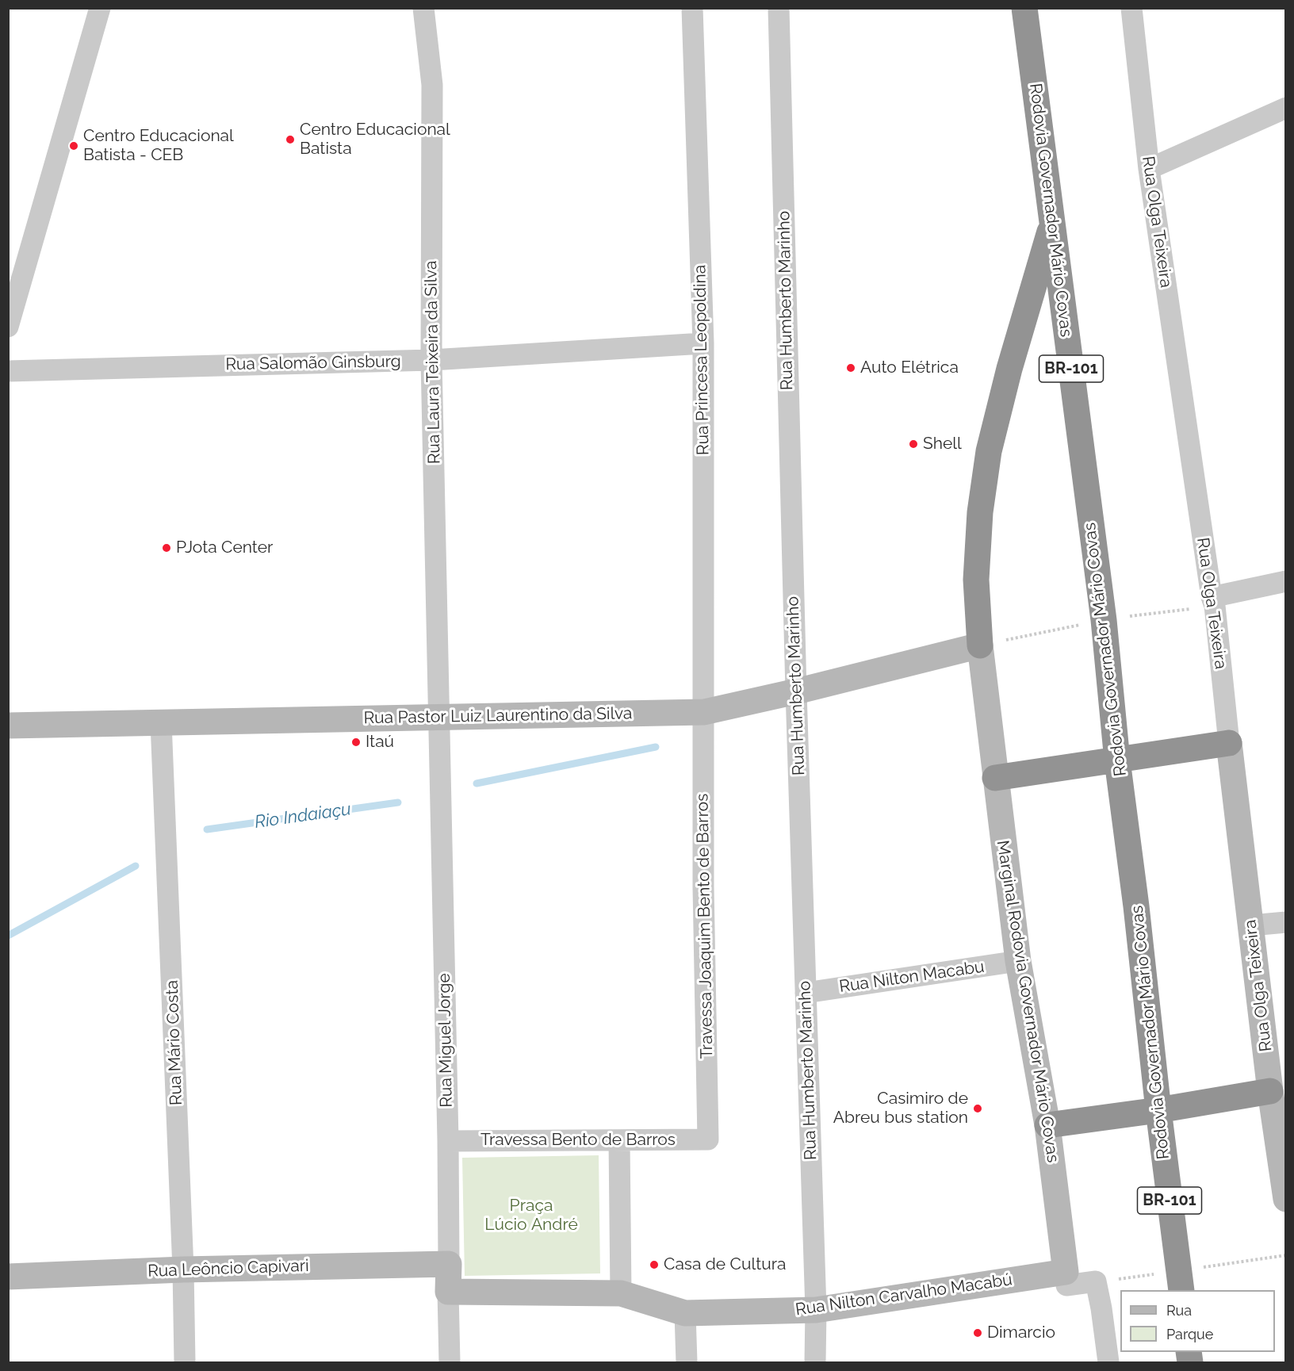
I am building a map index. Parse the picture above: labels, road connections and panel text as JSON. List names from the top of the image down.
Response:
{
  "streets": {
    "highway": ["Rodovia Governador Mário Covas", "BR-101"],
    "street": [
      "Rua Olga Teixeira",
      "Rua Humberto Marinho",
      "Rua Princesa Leopoldina",
      "Rua Laura Teixeira da Silva",
      "Rua Salomão Ginsburg",
      "Rua Pastor Luiz Laurentino da Silva",
      "Travessa Joaquim Bento de Barros",
      "Rua Nilton Macabu",
      "Marginal Rodovia Governador Mário Covas",
      "Rua Miguel Jorge",
      "Rua Mário Costa",
      "Travessa Bento de Barros",
      "Rua Leôncio Capivari",
      "Rua Nilton Carvalho Macabú"
    ]
  },
  "crossings": [
    ["Rua Humberto Marinho", "Rua Pastor Luiz Laurentino da Silva"],
    ["Rua Humberto Marinho", "Rua Nilton Macabu"],
    ["Rua Humberto Marinho", "Rua Nilton Carvalho Macabú"],
    ["Rua Princesa Leopoldina", "Rua Salomão Ginsburg"],
    ["Rua Princesa Leopoldina", "Rua Pastor Luiz Laurentino da Silva"],
    ["Rua Princesa Leopoldina", "Travessa Joaquim Bento de Barros"],
    ["Rua Laura Teixeira da Silva", "Rua Salomão Ginsburg"],
    ["Rua Laura Teixeira da Silva", "Rua Pastor Luiz Laurentino da Silva"],
    ["Rua Laura Teixeira da Silva", "Rua Miguel Jorge"],
    ["Rua Pastor Luiz Laurentino da Silva", "Travessa Joaquim Bento de Barros"],
    ["Rua Pastor Luiz Laurentino da Silva", "Marginal Rodovia Governador Mário Covas"],
    ["Rua Pastor Luiz Laurentino da Silva", "Rua Miguel Jorge"],
    ["Rua Pastor Luiz Laurentino da Silva", "Rua Mário Costa"],
    ["Travessa Joaquim Bento de Barros", "Travessa Bento de Barros"],
    ["Rua Nilton Macabu", "Marginal Rodovia Governador Mário Covas"],
    ["Marginal Rodovia Governador Mário Covas", "Rua Nilton Carvalho Macabú"],
    ["Rua Miguel Jorge", "Travessa Bento de Barros"],
    ["Rua Miguel Jorge", "Rua Leôncio Capivari"],
    ["Rua Mário Costa", "Rua Leôncio Capivari"]
  ],
  "water": ["Rio Indaiaçu"],
  "parks": ["Praça Lúcio André"],
  "places": [
    "Centro Educacional Batista",
    "Centro Educacional Batista - CEB",
    "Auto Elétrica",
    "Shell",
    "PJota Center",
    "Itaú",
    "Casimiro de Abreu bus station",
    "Casa de Cultura",
    "Dimarcio"
  ],
  "legend": ["Rua", "Parque"]
}
